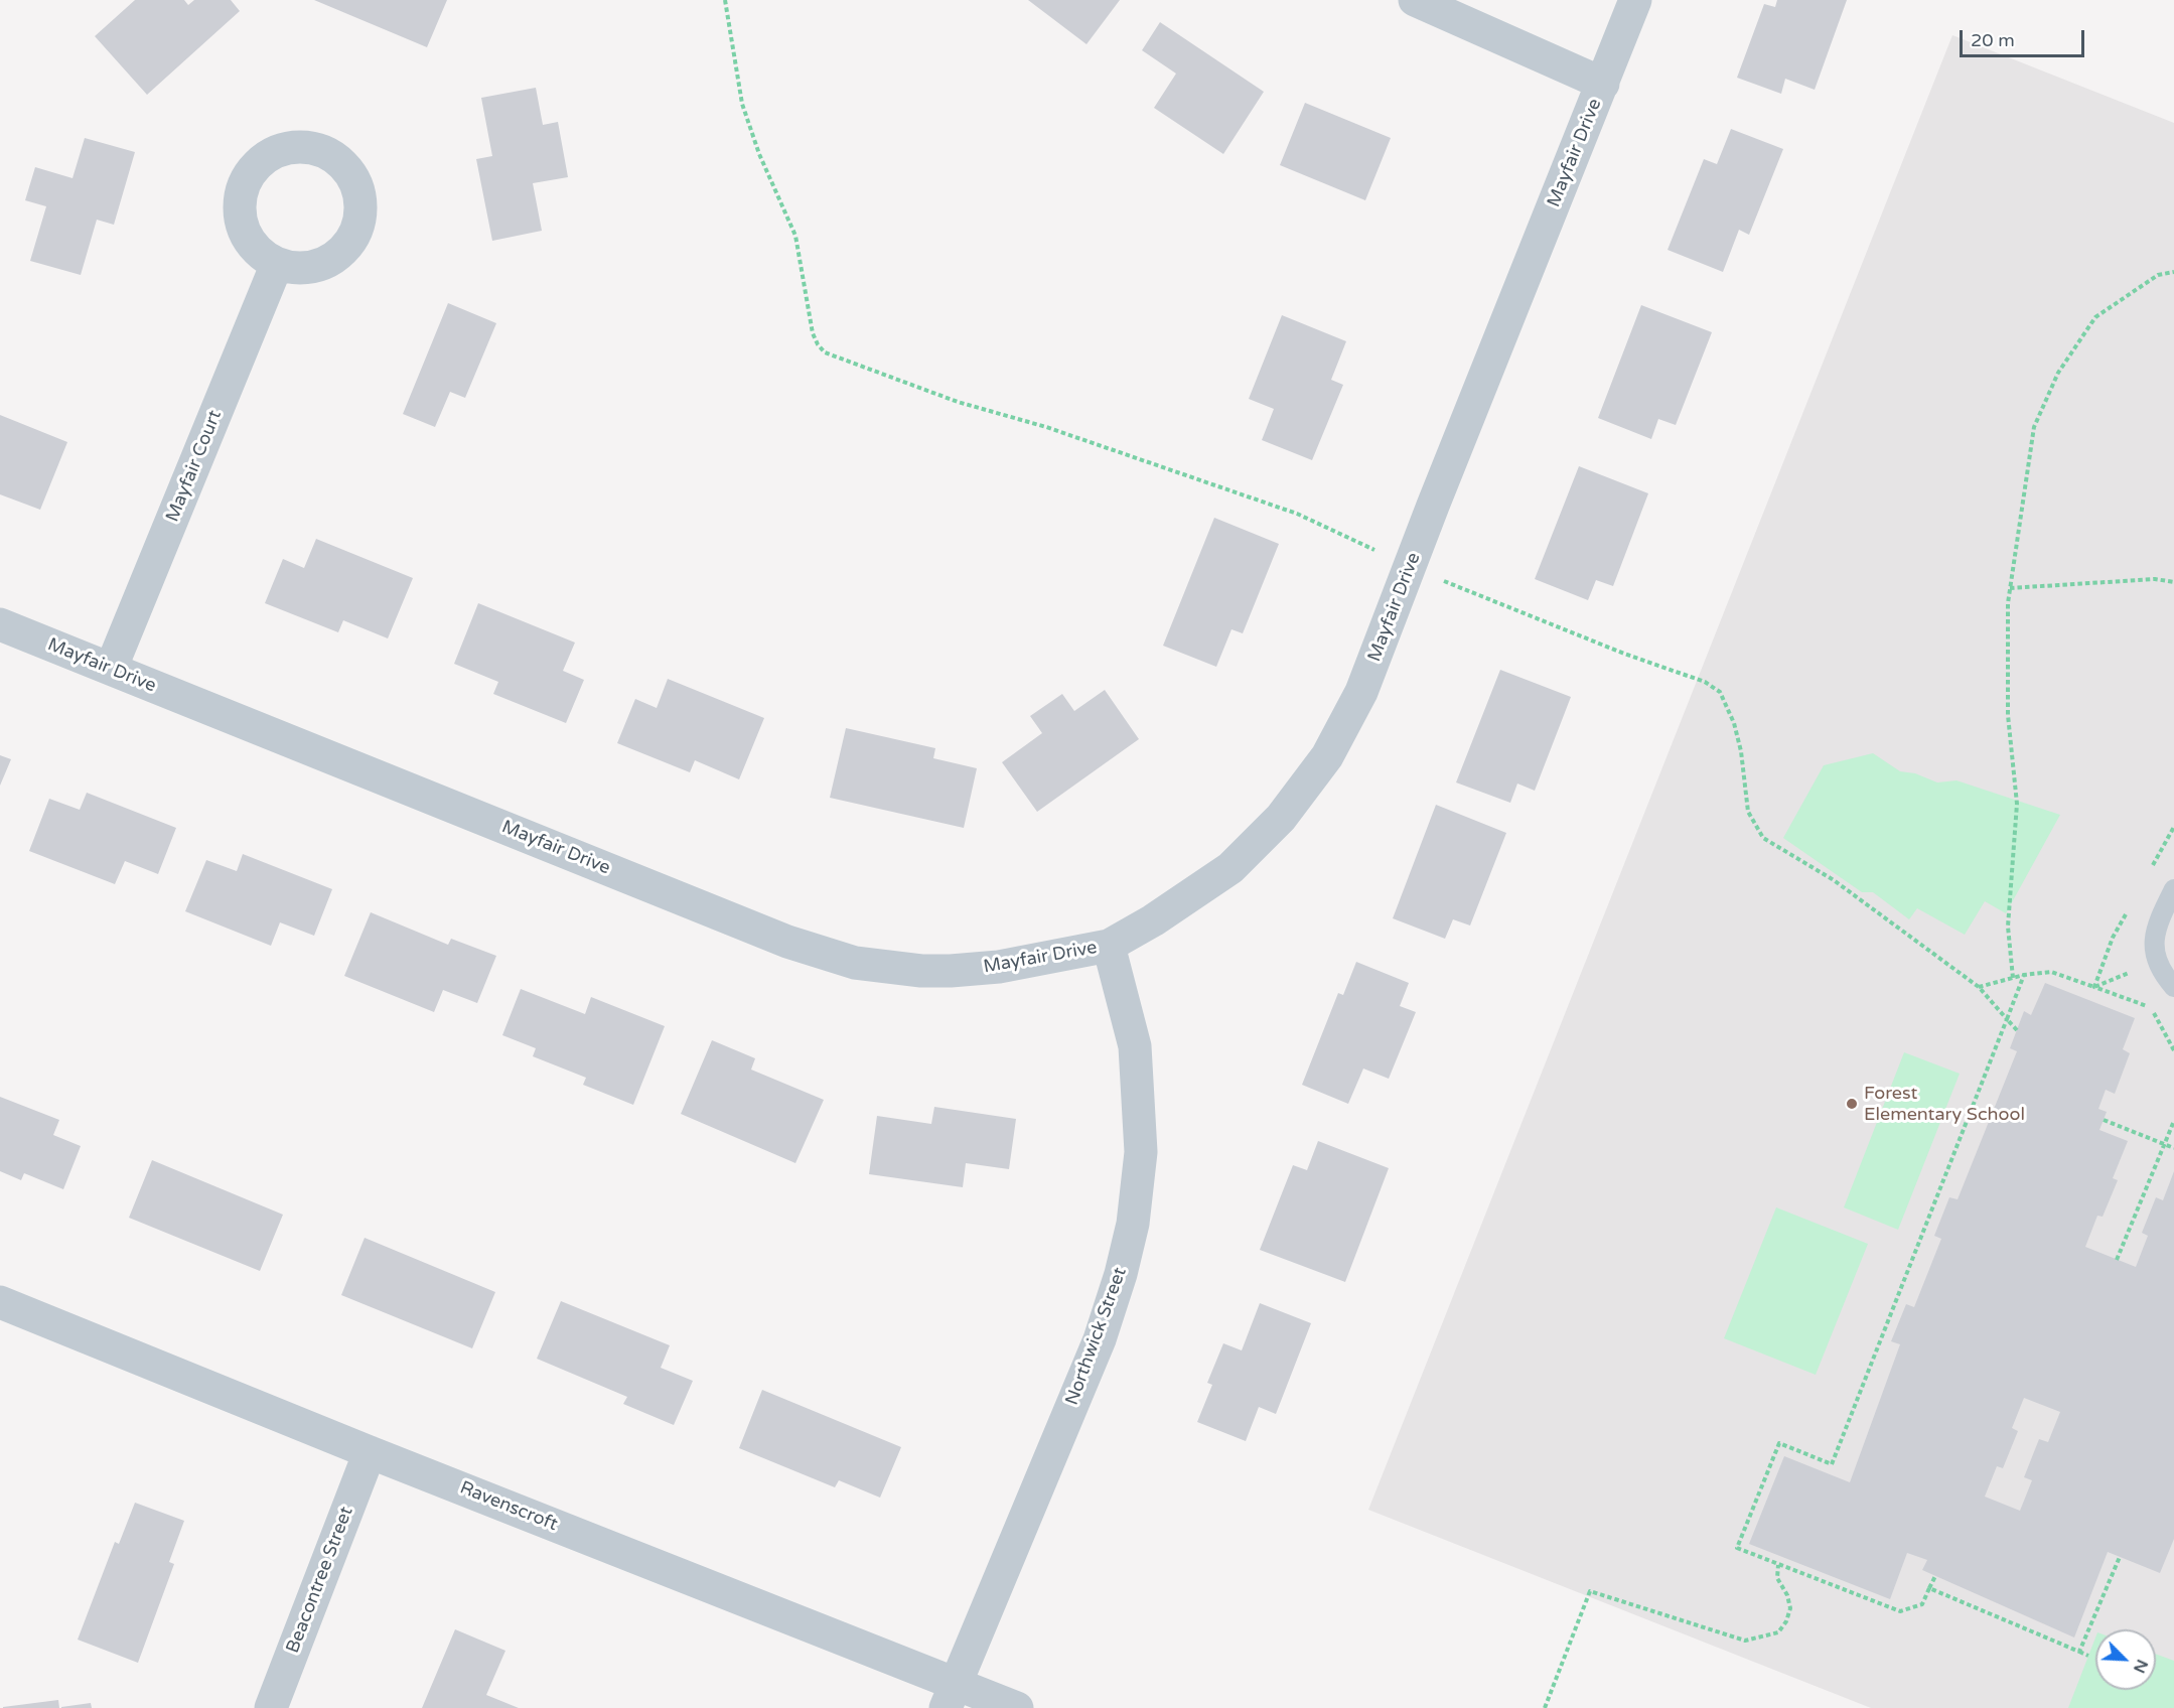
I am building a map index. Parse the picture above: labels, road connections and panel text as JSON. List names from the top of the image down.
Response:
{
  "streets": {
    "street": [
      "Mayfair Drive",
      "Mayfair Court",
      "Northwick Street",
      "Ravenscroft",
      "Beacontree Street"
    ]
  },
  "crossings": [
    ["Mayfair Drive", "Mayfair Court"],
    ["Mayfair Drive", "Northwick Street"],
    ["Northwick Street", "Ravenscroft"],
    ["Ravenscroft", "Beacontree Street"]
  ],
  "places": ["Forest Elementary School"],
  "scale_bar": "20 m",
  "north": "bottom right"
}
